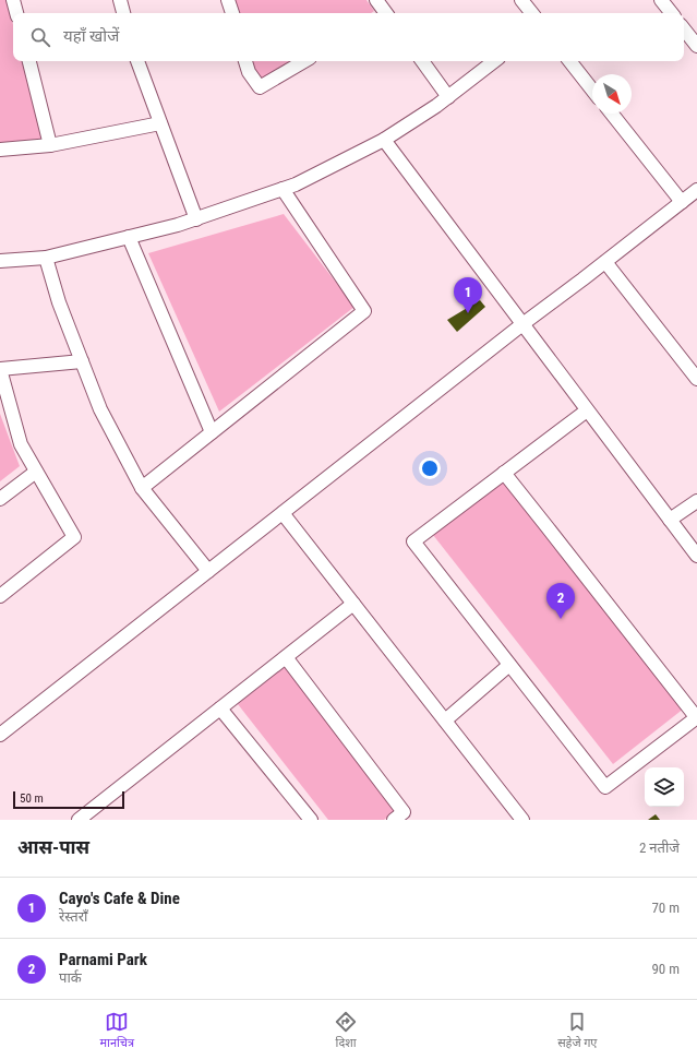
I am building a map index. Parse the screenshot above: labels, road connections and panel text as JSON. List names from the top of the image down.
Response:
{
  "scale_bar": "50 m",
  "north": "bottom right",
  "page": {
    "search": "यहाँ खोजें",
    "pins": ["1", "2"],
    "scale": "50 m",
    "heading": ["आस-पास", "2 नतीजे"],
    "list": [
      {
        "mark": "1",
        "name": "Cayo's Cafe & Dine",
        "note": "रेस्तराँ",
        "value": "70 m"
      },
      {
        "mark": "2",
        "name": "Parnami Park",
        "note": "पार्क",
        "value": "90 m"
      }
    ],
    "nav": ["मानचित्र", "दिशा", "सहेजे गए"]
  }
}
